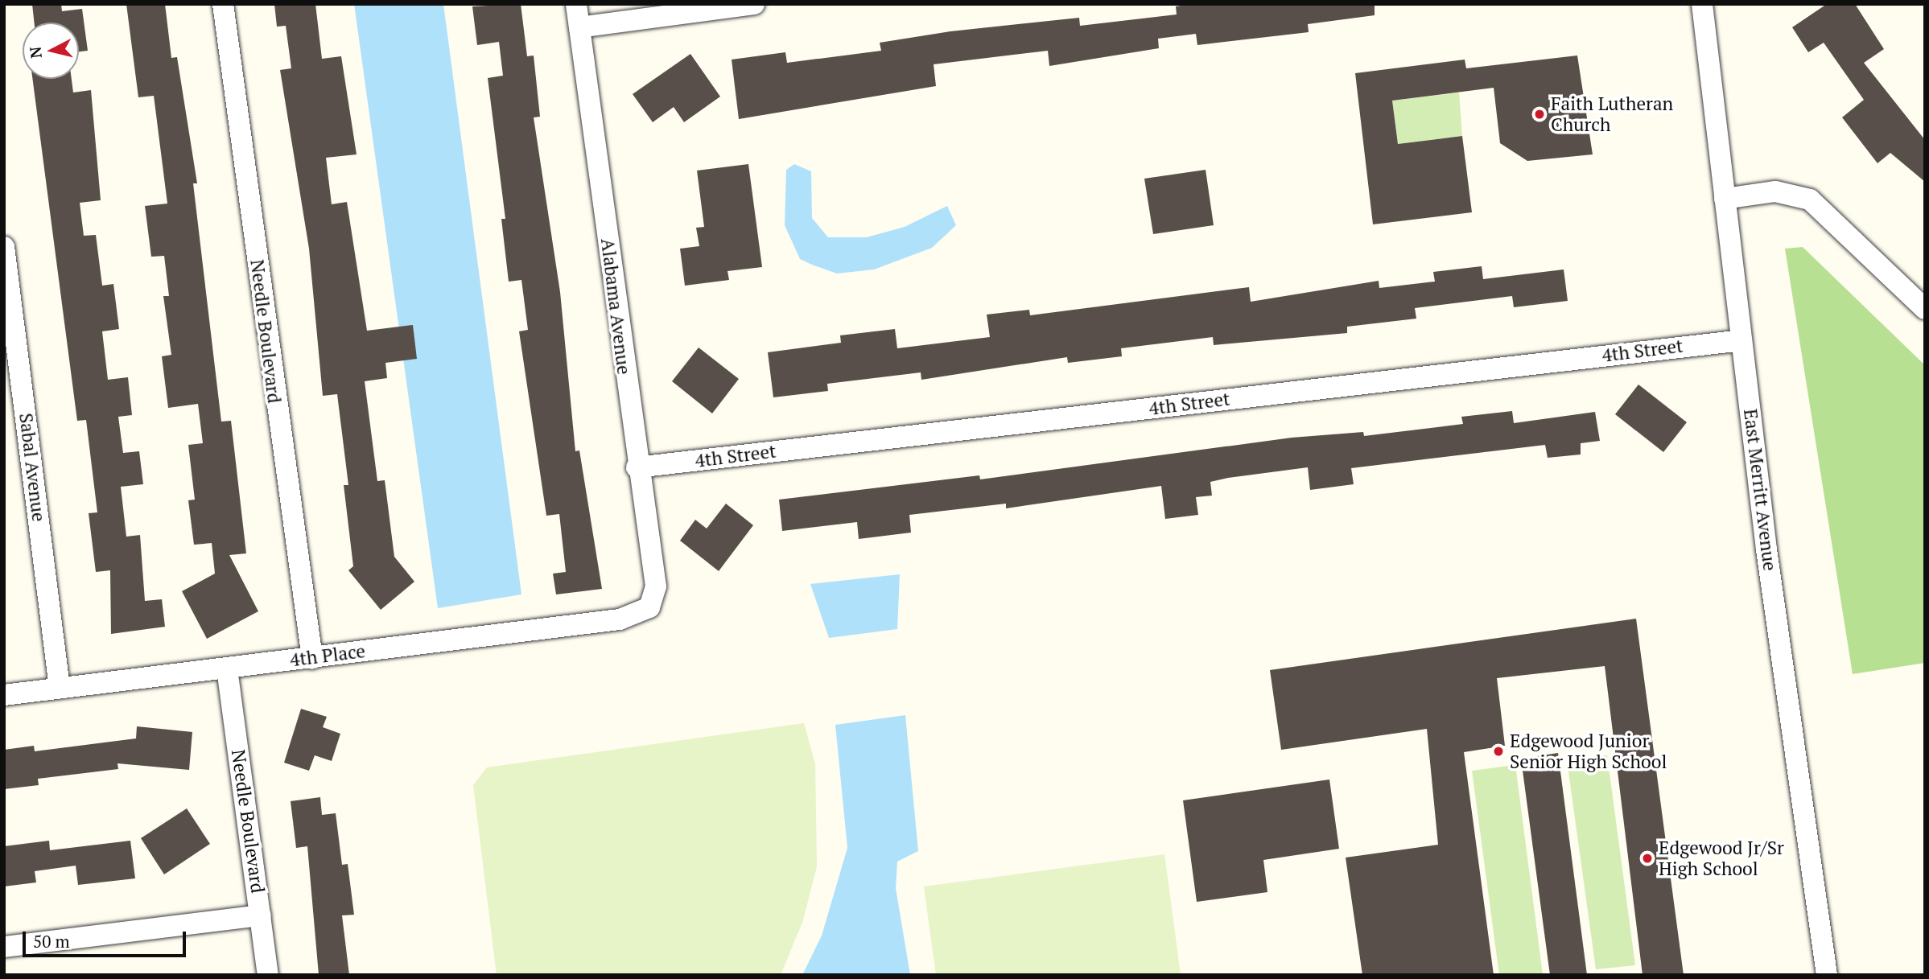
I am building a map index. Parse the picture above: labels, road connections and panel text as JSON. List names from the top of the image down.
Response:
{
  "streets": {
    "street": [
      "Alabama Avenue",
      "Needle Boulevard",
      "4th Street",
      "Sabal Avenue",
      "East Merritt Avenue",
      "4th Place"
    ]
  },
  "crossings": [
    ["Alabama Avenue", "4th Street"],
    ["Alabama Avenue", "4th Place"],
    ["Needle Boulevard", "4th Place"],
    ["4th Street", "East Merritt Avenue"],
    ["Sabal Avenue", "4th Place"]
  ],
  "places": ["Faith Lutheran Church", "Edgewood Junior Senior High School", "Edgewood Jr/Sr High School"],
  "scale_bar": "50 m",
  "north": "left"
}
